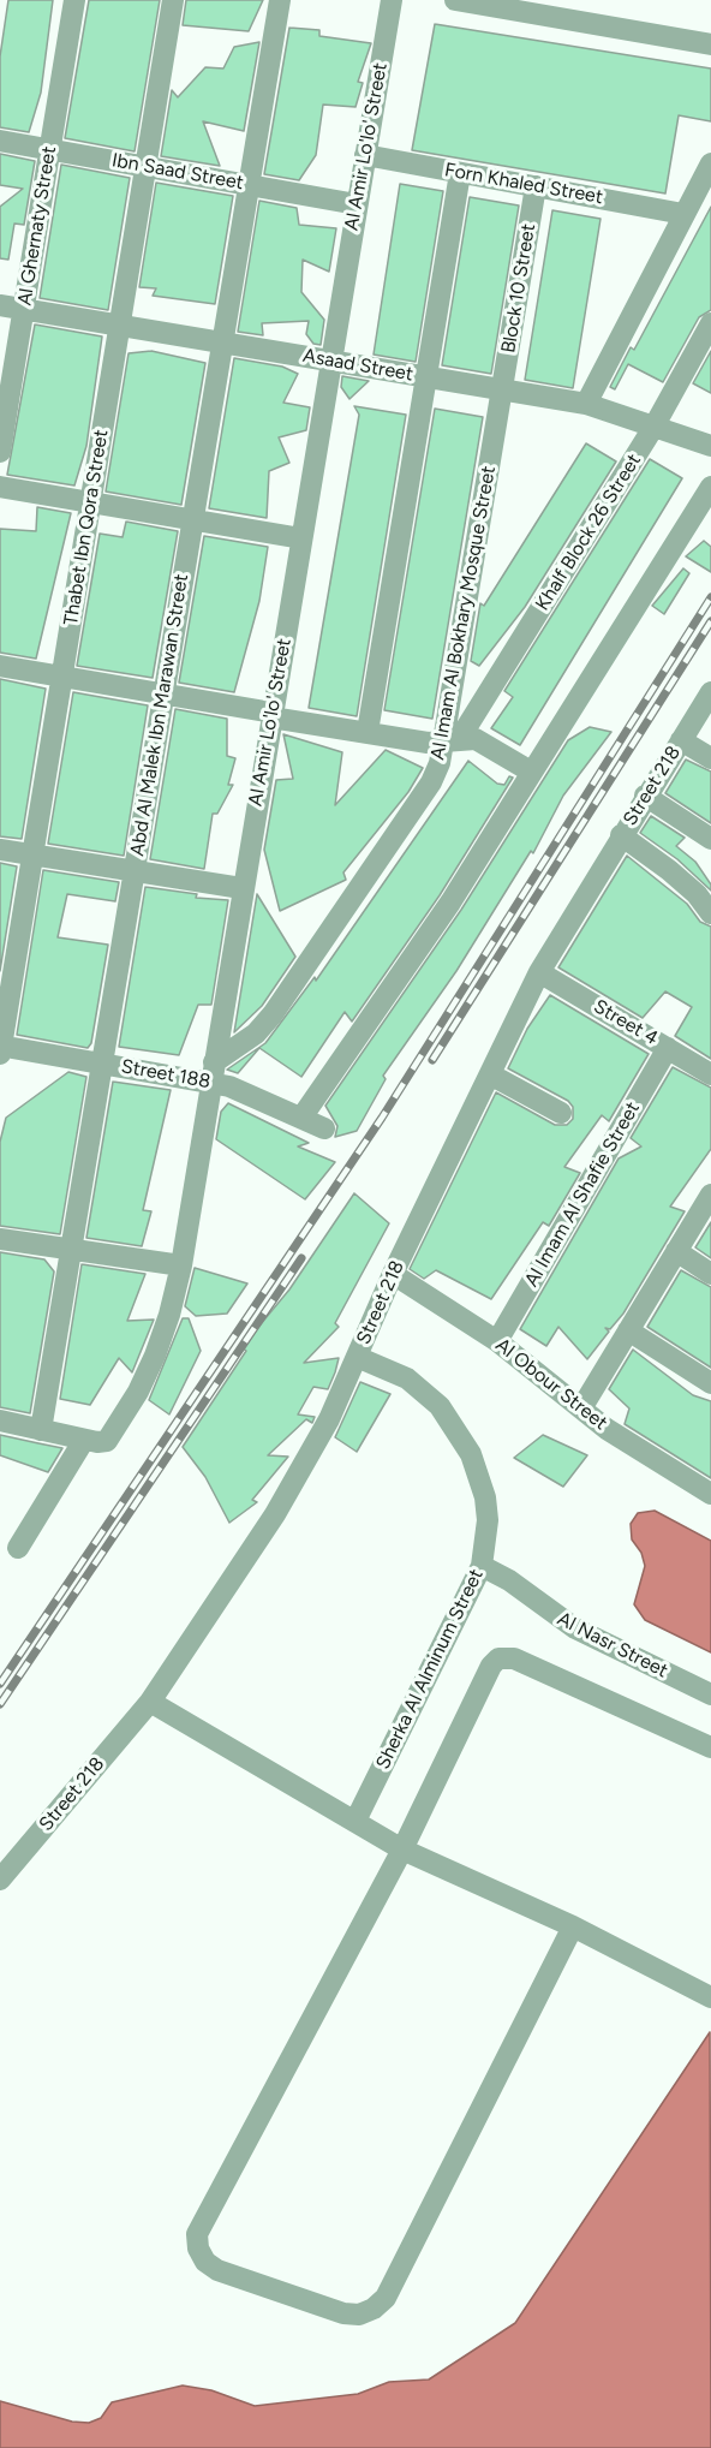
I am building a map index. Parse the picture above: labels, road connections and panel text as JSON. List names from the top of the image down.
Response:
{
  "streets": {
    "street": [
      "Al Amir Lo'lo' Street",
      "Ibn Saad Street",
      "Forn Khaled Street",
      "Al Ghernaty Street",
      "Block 10 Street",
      "Asaad Street",
      "Thabet Ibn Qora Street",
      "Khalf Block 26 Street",
      "Al Imam Al Bokhary Mosque Street",
      "Abd Al Malek Ibn Marawan Street",
      "Street 218",
      "Street 4",
      "Street 188",
      "Al Imam Al Shafie Street",
      "Al Obour Street",
      "Al Nasr Street",
      "Sherka Al Alminum Street"
    ]
  },
  "crossings": [
    ["Al Amir Lo'lo' Street", "Ibn Saad Street"],
    ["Al Amir Lo'lo' Street", "Forn Khaled Street"],
    ["Al Amir Lo'lo' Street", "Asaad Street"],
    ["Al Amir Lo'lo' Street", "Al Imam Al Bokhary Mosque Street"],
    ["Al Amir Lo'lo' Street", "Street 188"],
    ["Ibn Saad Street", "Al Ghernaty Street"],
    ["Ibn Saad Street", "Thabet Ibn Qora Street"],
    ["Ibn Saad Street", "Abd Al Malek Ibn Marawan Street"],
    ["Forn Khaled Street", "Block 10 Street"],
    ["Al Ghernaty Street", "Asaad Street"],
    ["Block 10 Street", "Asaad Street"],
    ["Block 10 Street", "Al Imam Al Bokhary Mosque Street"],
    ["Asaad Street", "Thabet Ibn Qora Street"],
    ["Asaad Street", "Khalf Block 26 Street"],
    ["Asaad Street", "Al Imam Al Bokhary Mosque Street"],
    ["Asaad Street", "Abd Al Malek Ibn Marawan Street"],
    ["Thabet Ibn Qora Street", "Street 188"],
    ["Khalf Block 26 Street", "Al Imam Al Bokhary Mosque Street"],
    ["Al Imam Al Bokhary Mosque Street", "Street 188"],
    ["Abd Al Malek Ibn Marawan Street", "Street 188"],
    ["Street 218", "Street 4"],
    ["Street 218", "Al Obour Street"],
    ["Street 218", "Sherka Al Alminum Street"],
    ["Street 4", "Al Imam Al Shafie Street"],
    ["Al Imam Al Shafie Street", "Al Obour Street"],
    ["Al Nasr Street", "Sherka Al Alminum Street"]
  ]
}
